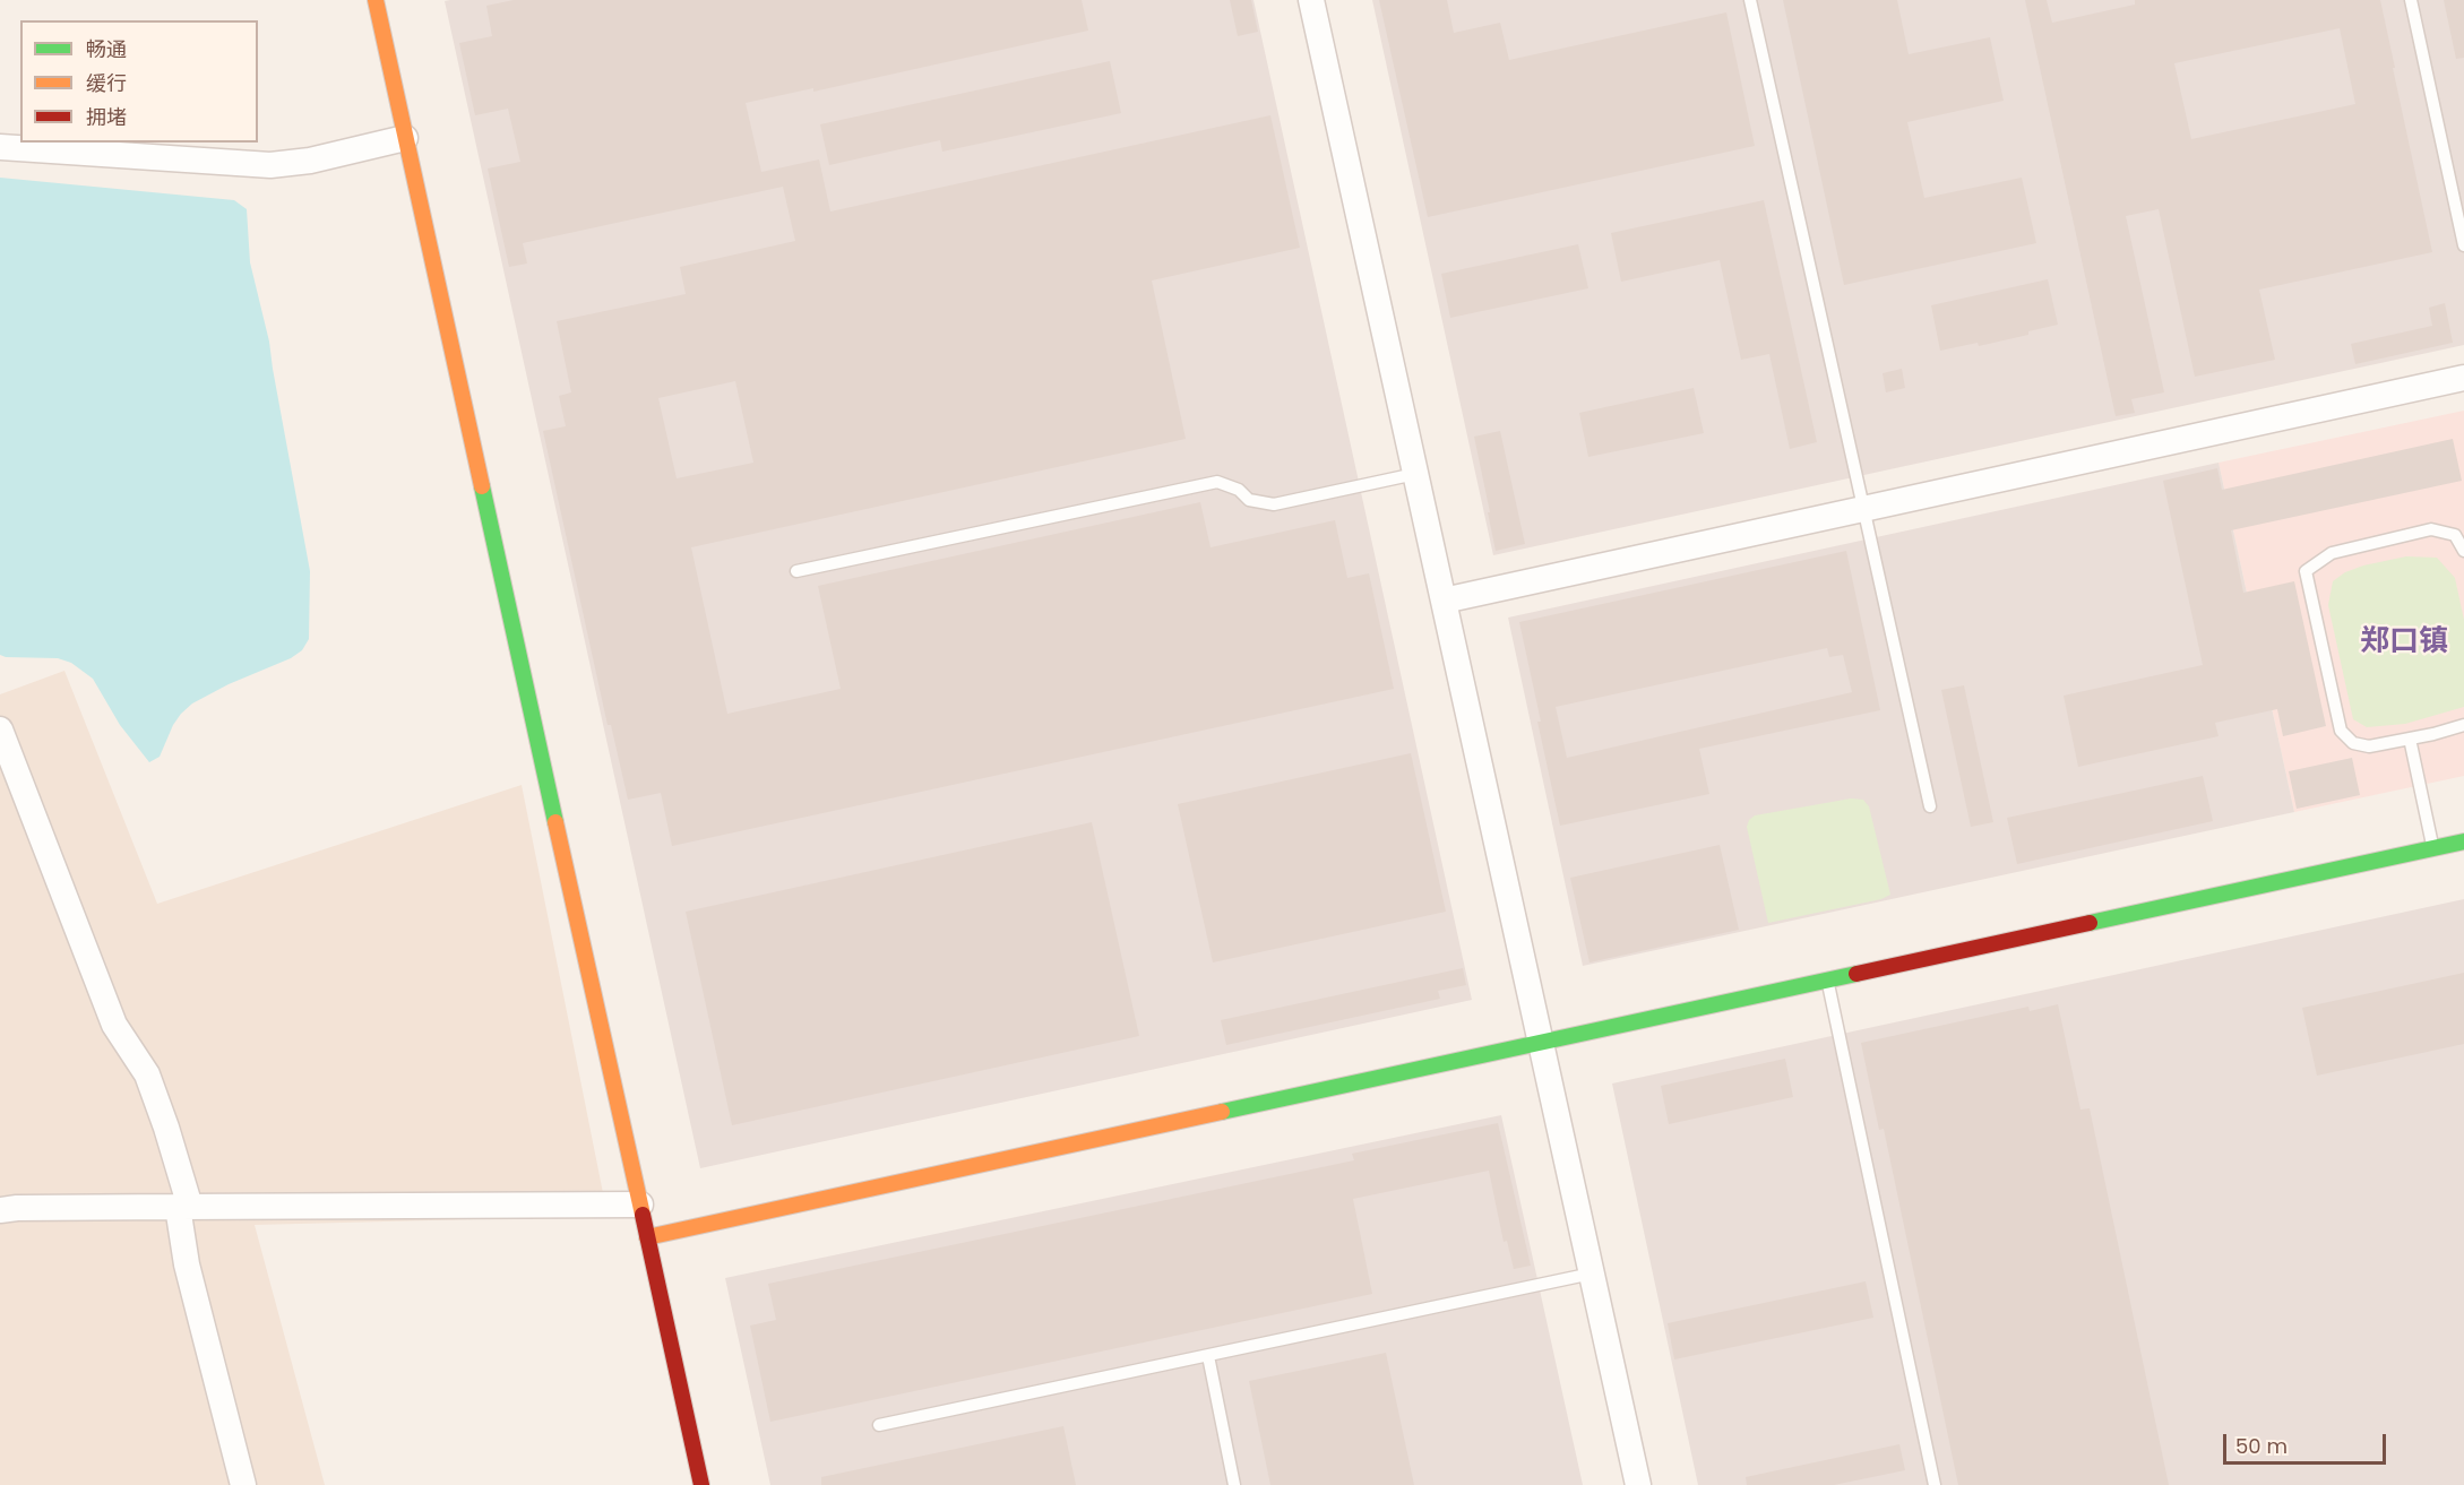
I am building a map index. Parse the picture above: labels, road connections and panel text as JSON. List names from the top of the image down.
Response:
{
  "districts": ["郑口镇"],
  "legend": ["畅通", "缓行", "拥堵"],
  "scale_bar": "50 m"
}
